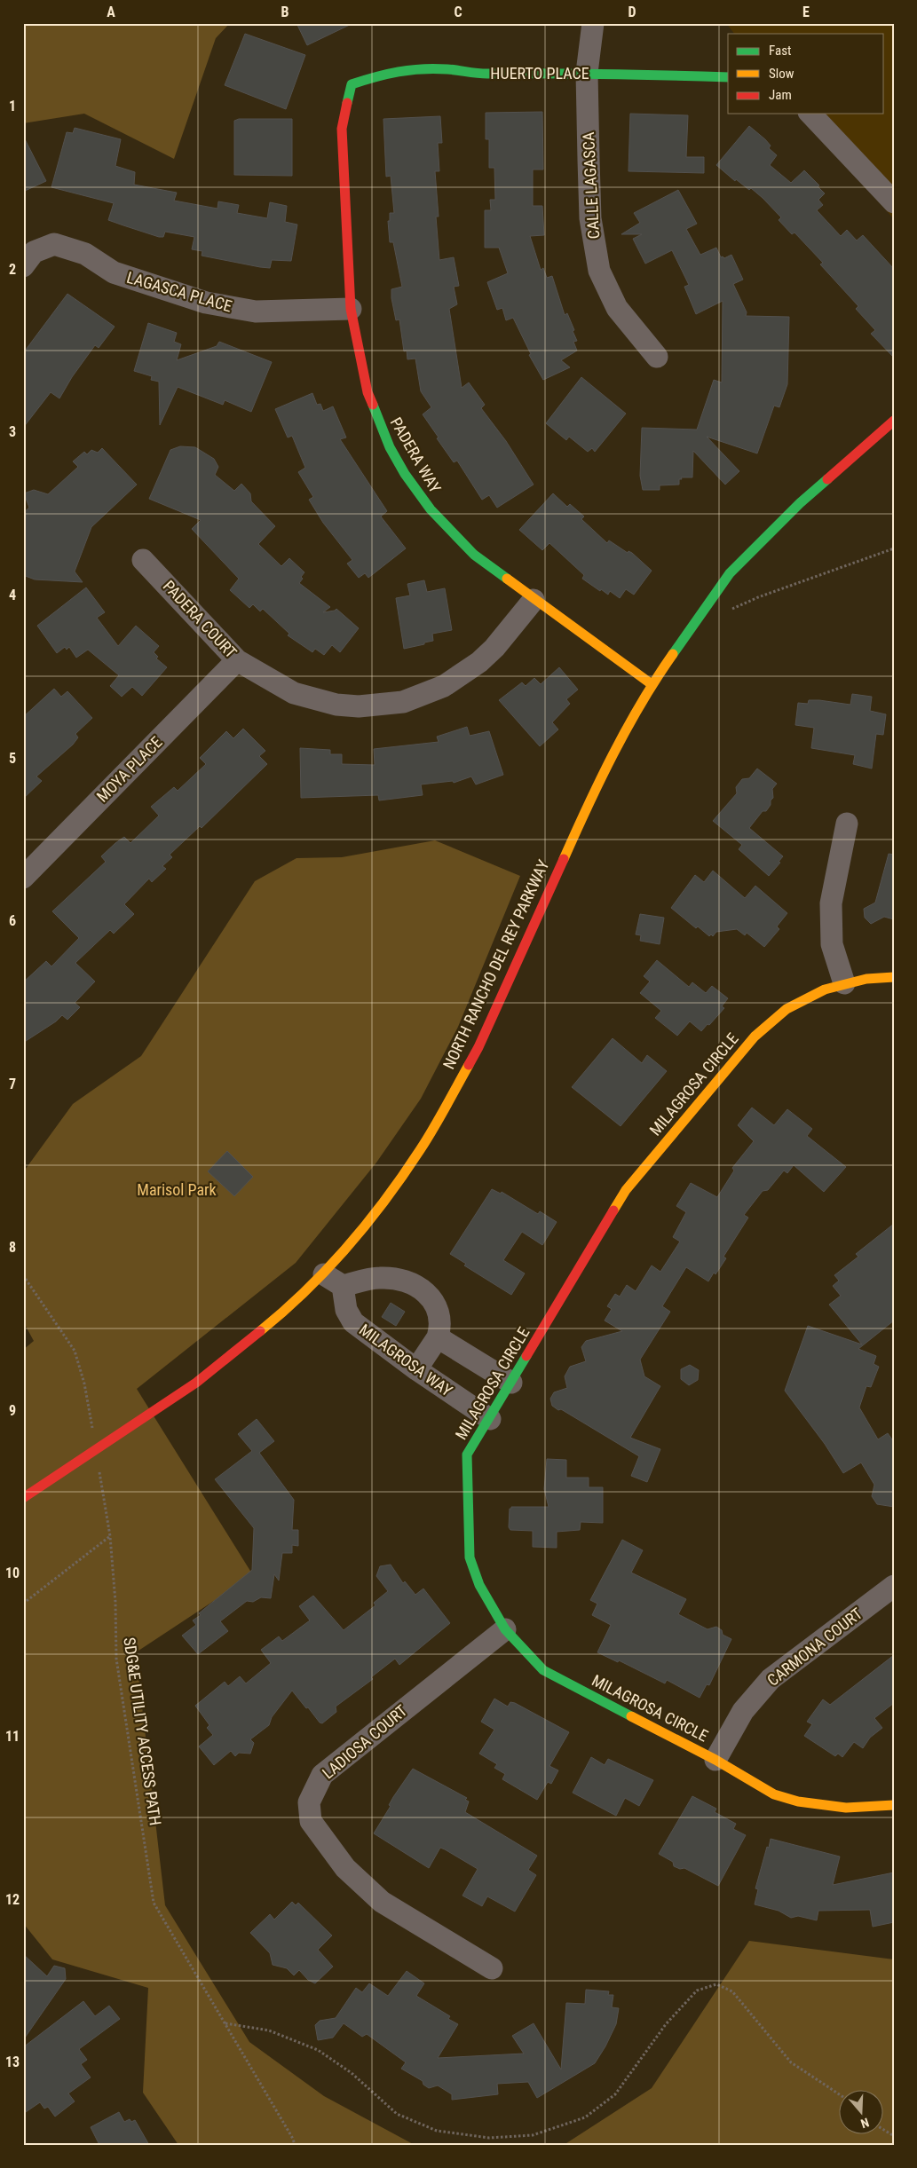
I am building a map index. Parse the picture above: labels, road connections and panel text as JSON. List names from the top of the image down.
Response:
{
  "streets": {
    "street": [
      "HUERTO PLACE",
      "CALLE LAGASCA",
      "LAGASCA PLACE",
      "PADERA WAY",
      "PADERA COURT",
      "MOYA PLACE",
      "NORTH RANCHO DEL REY PARKWAY",
      "MILAGROSA CIRCLE",
      "MILAGROSA WAY",
      "CARMONA COURT",
      "LADIOSA COURT"
    ],
    "path": ["SDG&E UTILITY ACCESS PATH"]
  },
  "crossings": [
    ["HUERTO PLACE", "CALLE LAGASCA"],
    ["HUERTO PLACE", "PADERA WAY"],
    ["LAGASCA PLACE", "PADERA WAY"],
    ["PADERA WAY", "PADERA COURT"],
    ["PADERA WAY", "NORTH RANCHO DEL REY PARKWAY"],
    ["PADERA COURT", "MOYA PLACE"],
    ["NORTH RANCHO DEL REY PARKWAY", "SDG&E UTILITY ACCESS PATH"],
    ["MILAGROSA CIRCLE", "MILAGROSA WAY"],
    ["MILAGROSA CIRCLE", "CARMONA COURT"],
    ["MILAGROSA CIRCLE", "LADIOSA COURT"]
  ],
  "parks": ["Marisol Park"],
  "legend": ["Fast", "Slow", "Jam"],
  "north": "bottom",
  "grid": {
    "columns": [
      "A",
      "B",
      "C",
      "D",
      "E"
    ],
    "rows": [
      "1",
      "2",
      "3",
      "4",
      "5",
      "6",
      "7",
      "8",
      "9",
      "10",
      "11",
      "12",
      "13"
    ]
  }
}
